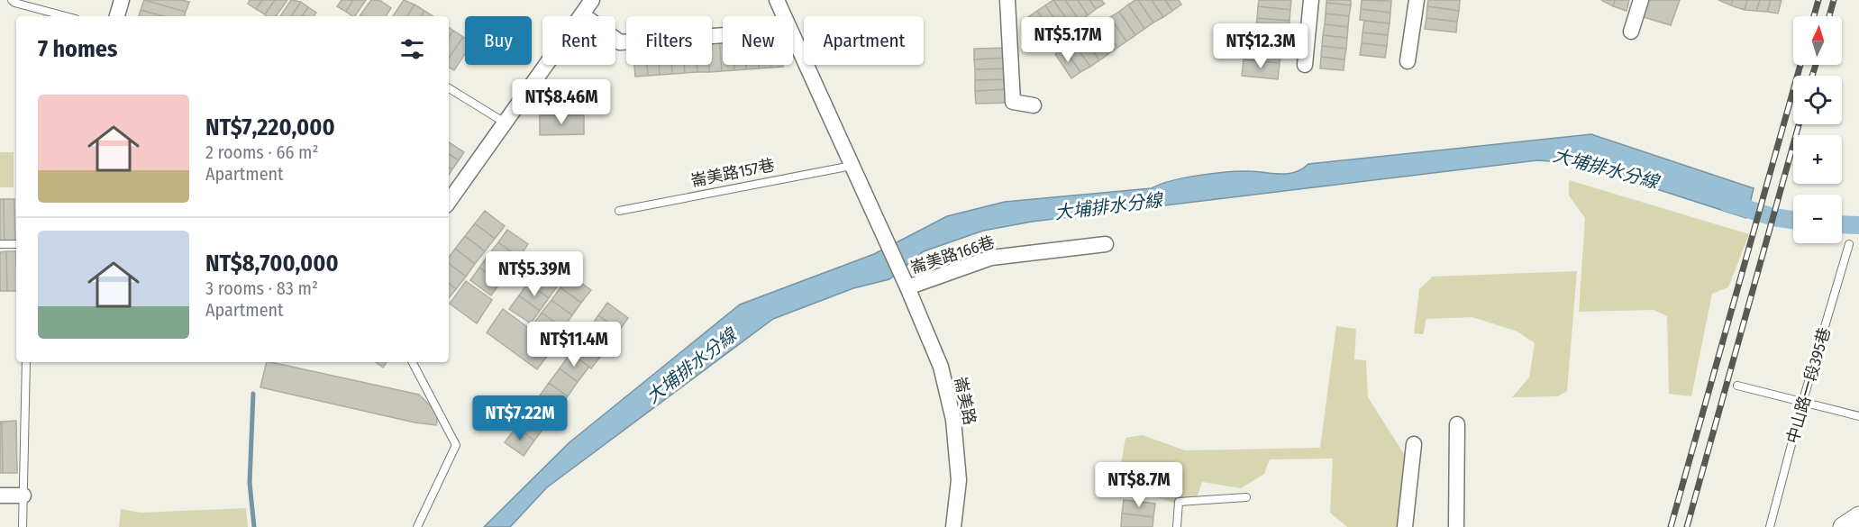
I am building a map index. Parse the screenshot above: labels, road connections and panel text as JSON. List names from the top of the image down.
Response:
{
  "streets": {
    "street": ["崙美路166巷", "崙美路"],
    "lane": ["崙美路157巷", "中山路一段395巷"]
  },
  "crossings": [
    ["崙美路157巷", "崙美路"],
    ["崙美路166巷", "崙美路"]
  ],
  "water": ["大埔排水分線"],
  "north": "top",
  "page": {
    "map_buttons": ["+", "−"],
    "chip": [
      "Buy",
      "Rent",
      "Filters",
      "New",
      "Apartment"
    ],
    "heading": "7 homes",
    "price": [
      "NT$5.17M",
      "NT$12.3M",
      "NT$8.46M",
      "NT$5.39M",
      "NT$11.4M",
      "NT$7.22M",
      "NT$8.7M"
    ],
    "list": [
      {
        "name": "NT$7,220,000",
        "note": "2 rooms · 66 m² · Apartment"
      },
      {
        "name": "NT$8,700,000",
        "note": "3 rooms · 83 m² · Apartment"
      }
    ]
  }
}
